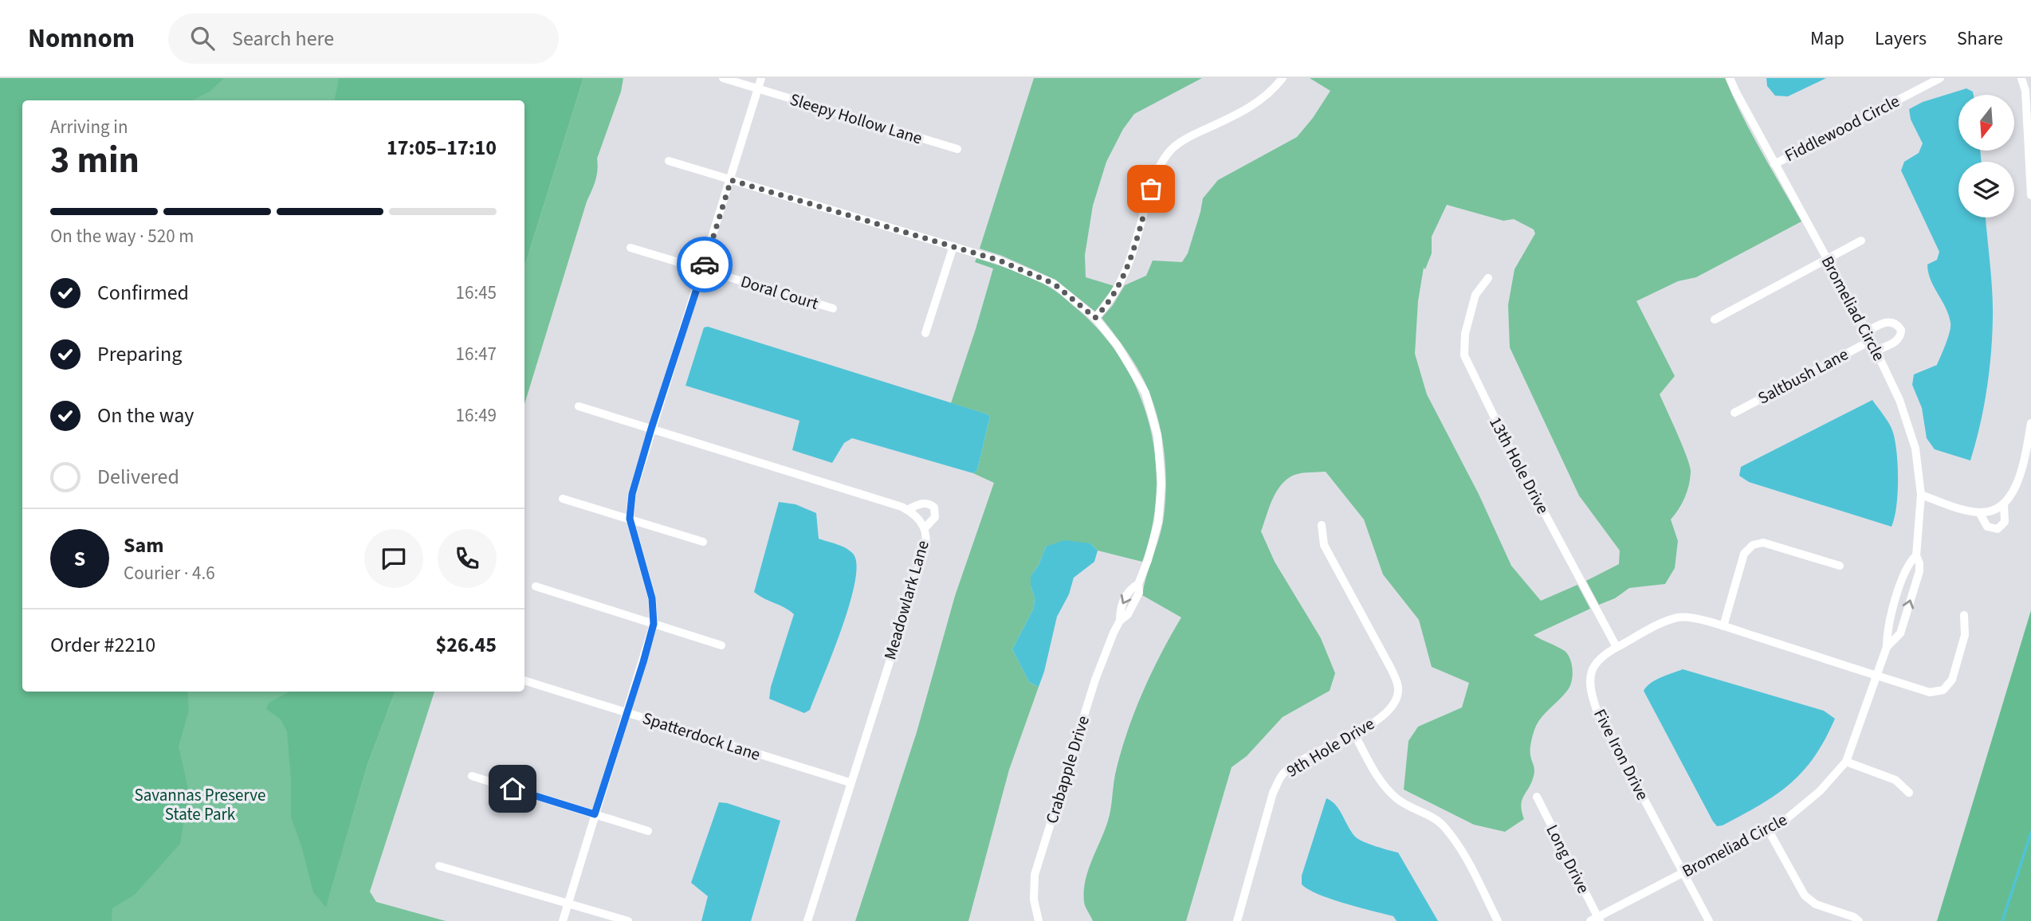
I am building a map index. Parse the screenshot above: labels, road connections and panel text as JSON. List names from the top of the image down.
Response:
{
  "streets": {
    "street": [
      "Sleepy Hollow Lane",
      "Fiddlewood Circle",
      "Doral Court",
      "Bromeliad Circle",
      "Saltbush Lane",
      "13th Hole Drive",
      "Meadowlark Lane",
      "Spatterdock Lane",
      "9th Hole Drive",
      "Five Iron Drive",
      "Crabapple Drive",
      "Long Drive"
    ]
  },
  "crossings": [
    ["Fiddlewood Circle", "Bromeliad Circle"],
    ["Bromeliad Circle", "Saltbush Lane"],
    ["Bromeliad Circle", "Five Iron Drive"],
    ["Bromeliad Circle", "Long Drive"],
    ["13th Hole Drive", "Five Iron Drive"],
    ["Meadowlark Lane", "Spatterdock Lane"]
  ],
  "parks": ["Savannas Preserve State Park"],
  "north": "bottom",
  "page": {
    "header": "Nomnom",
    "search": "Search here",
    "nav": ["Map", "Layers", "Share"],
    "heading": ["3 min", "Arriving in", "17:05–17:10"],
    "panel": [
      "Sam",
      "Courier · 4.6",
      "Order #2210",
      "$26.45"
    ],
    "bar": "On the way · 520 m",
    "list": [
      ["Confirmed", "16:45"],
      ["Preparing", "16:47"],
      ["On the way", "16:49"],
      "Delivered"
    ],
    "round": "S"
  }
}
